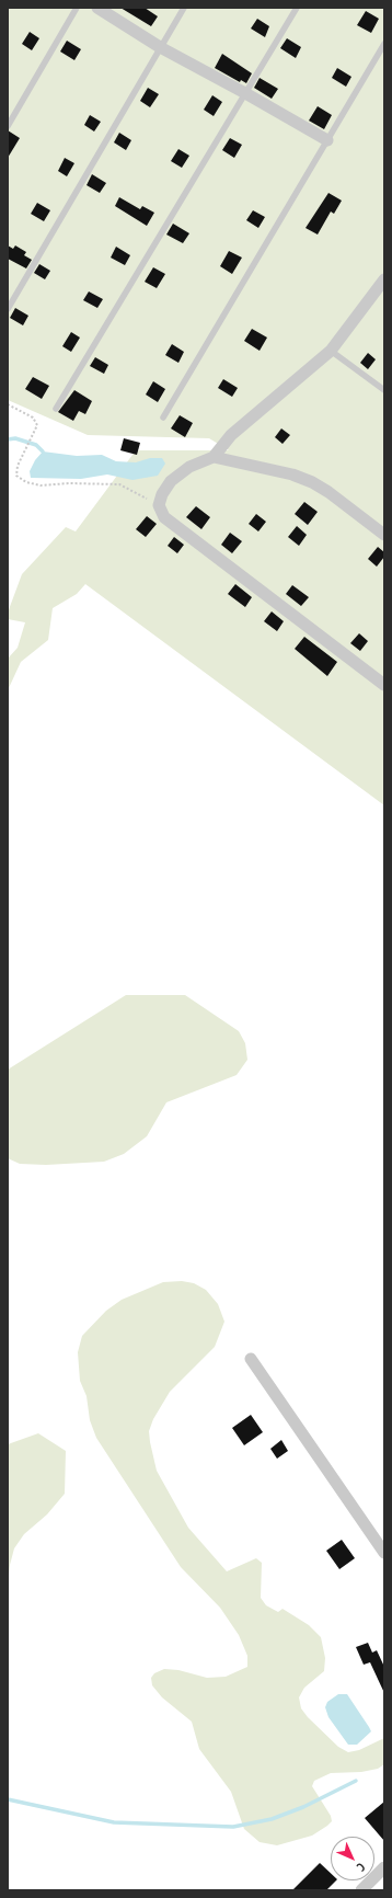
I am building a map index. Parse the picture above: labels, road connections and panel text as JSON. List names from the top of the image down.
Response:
{
  "north": "bottom right"
}
